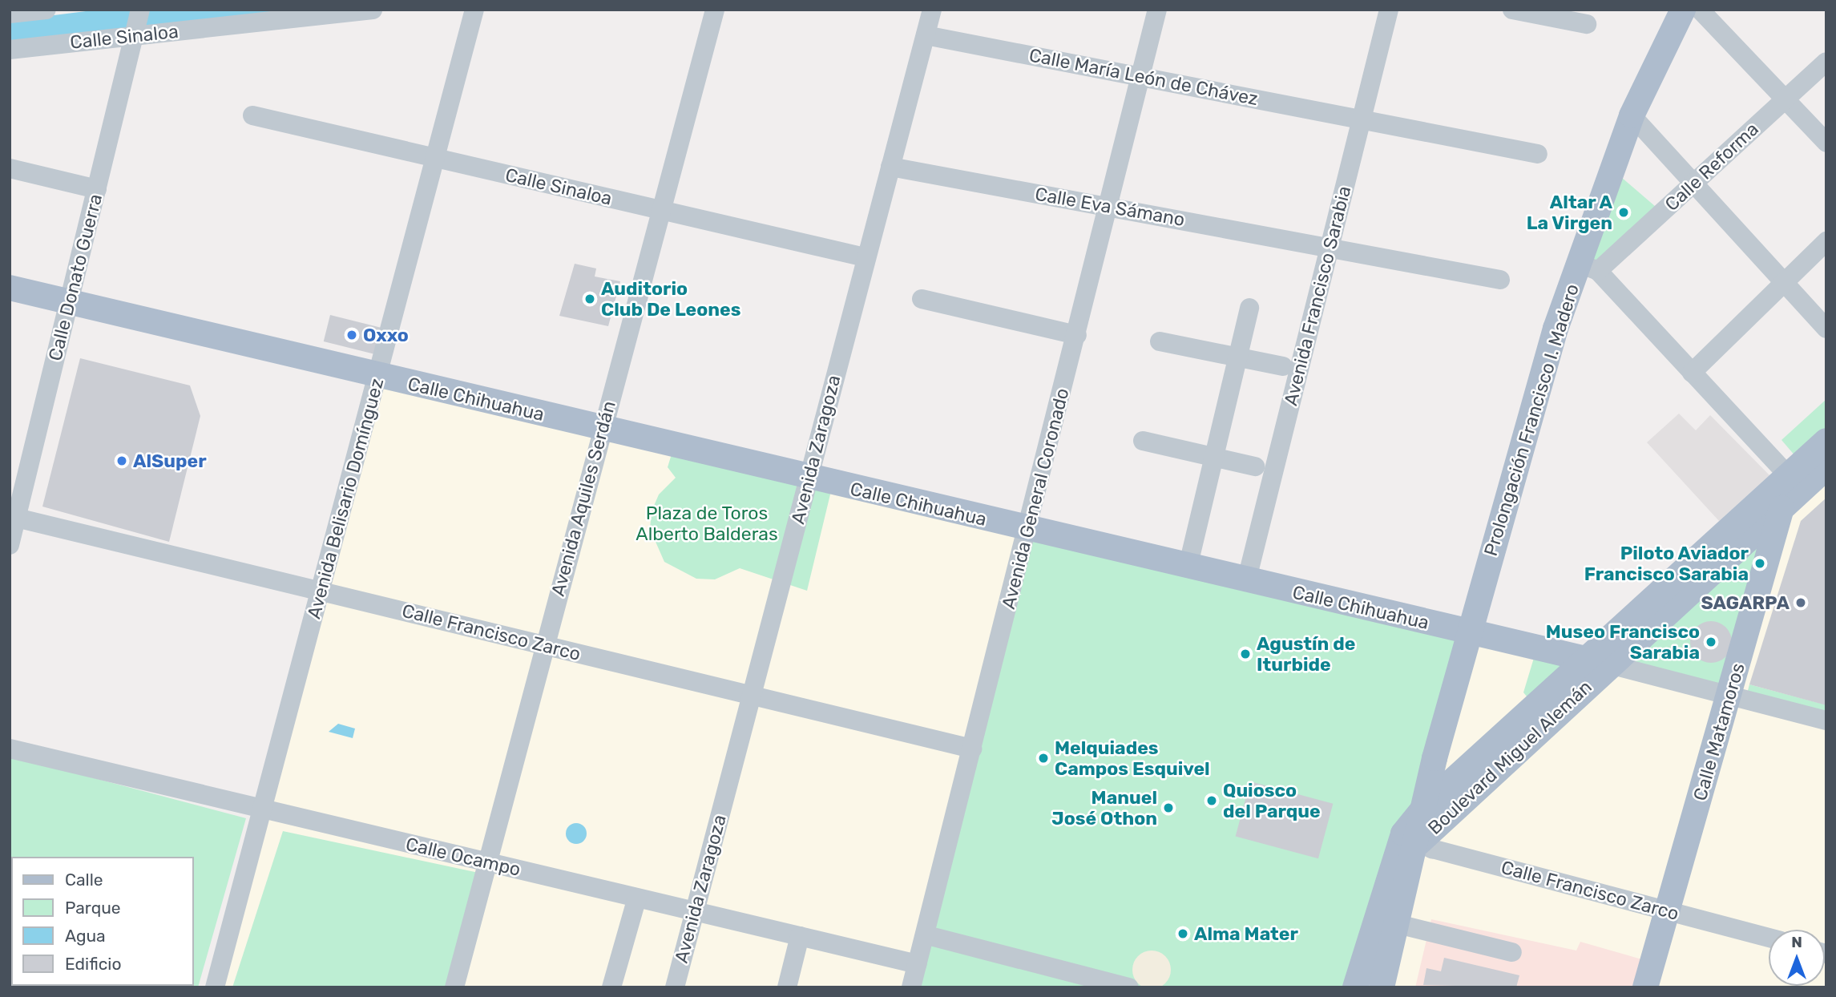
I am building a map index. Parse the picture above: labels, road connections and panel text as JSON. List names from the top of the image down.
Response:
{
  "streets": {
    "main road": [
      "Calle Chihuahua",
      "Prolongación Francisco I. Madero",
      "Calle Matamoros",
      "Boulevard Miguel Alemán"
    ],
    "street": [
      "Calle Sinaloa",
      "Calle María León de Chávez",
      "Calle Reforma",
      "Calle Eva Sámano",
      "Calle Donato Guerra",
      "Avenida Francisco Sarabia",
      "Avenida Zaragoza",
      "Avenida Belisario Domínguez",
      "Avenida Aquiles Serdán",
      "Avenida General Coronado",
      "Calle Francisco Zarco",
      "Calle Ocampo"
    ]
  },
  "crossings": [
    ["Calle Sinaloa", "Calle Donato Guerra"],
    ["Calle Sinaloa", "Avenida Zaragoza"],
    ["Calle Sinaloa", "Avenida Belisario Domínguez"],
    ["Calle Sinaloa", "Avenida Aquiles Serdán"],
    ["Calle María León de Chávez", "Avenida Francisco Sarabia"],
    ["Calle María León de Chávez", "Avenida Zaragoza"],
    ["Calle María León de Chávez", "Avenida General Coronado"],
    ["Calle Reforma", "Prolongación Francisco I. Madero"],
    ["Calle Eva Sámano", "Avenida Francisco Sarabia"],
    ["Calle Eva Sámano", "Avenida Zaragoza"],
    ["Calle Eva Sámano", "Avenida General Coronado"],
    ["Calle Donato Guerra", "Calle Chihuahua"],
    ["Calle Donato Guerra", "Calle Francisco Zarco"],
    ["Avenida Francisco Sarabia", "Calle Chihuahua"],
    ["Calle Chihuahua", "Prolongación Francisco I. Madero"],
    ["Calle Chihuahua", "Avenida Zaragoza"],
    ["Calle Chihuahua", "Avenida Belisario Domínguez"],
    ["Calle Chihuahua", "Avenida Aquiles Serdán"],
    ["Calle Chihuahua", "Avenida General Coronado"],
    ["Calle Chihuahua", "Calle Matamoros"],
    ["Calle Chihuahua", "Boulevard Miguel Alemán"],
    ["Prolongación Francisco I. Madero", "Boulevard Miguel Alemán"],
    ["Avenida Zaragoza", "Calle Francisco Zarco"],
    ["Avenida Zaragoza", "Calle Ocampo"],
    ["Avenida Belisario Domínguez", "Calle Francisco Zarco"],
    ["Avenida Belisario Domínguez", "Calle Ocampo"],
    ["Avenida Aquiles Serdán", "Calle Francisco Zarco"],
    ["Avenida Aquiles Serdán", "Calle Ocampo"],
    ["Avenida General Coronado", "Calle Francisco Zarco"],
    ["Avenida General Coronado", "Calle Ocampo"],
    ["Calle Francisco Zarco", "Calle Matamoros"],
    ["Calle Francisco Zarco", "Boulevard Miguel Alemán"],
    ["Calle Matamoros", "Boulevard Miguel Alemán"]
  ],
  "parks": ["Plaza de Toros Alberto Balderas"],
  "places": [
    "Altar A La Virgen",
    "Auditorio Club De Leones",
    "Oxxo",
    "AlSuper",
    "Piloto Aviador Francisco Sarabia",
    "SAGARPA",
    "Museo Francisco Sarabia",
    "Agustín de Iturbide",
    "Melquiades Campos Esquivel",
    "Quiosco del Parque",
    "Manuel José Othon",
    "Alma Mater"
  ],
  "legend": [
    "Calle",
    "Parque",
    "Agua",
    "Edificio"
  ],
  "north": "top"
}
